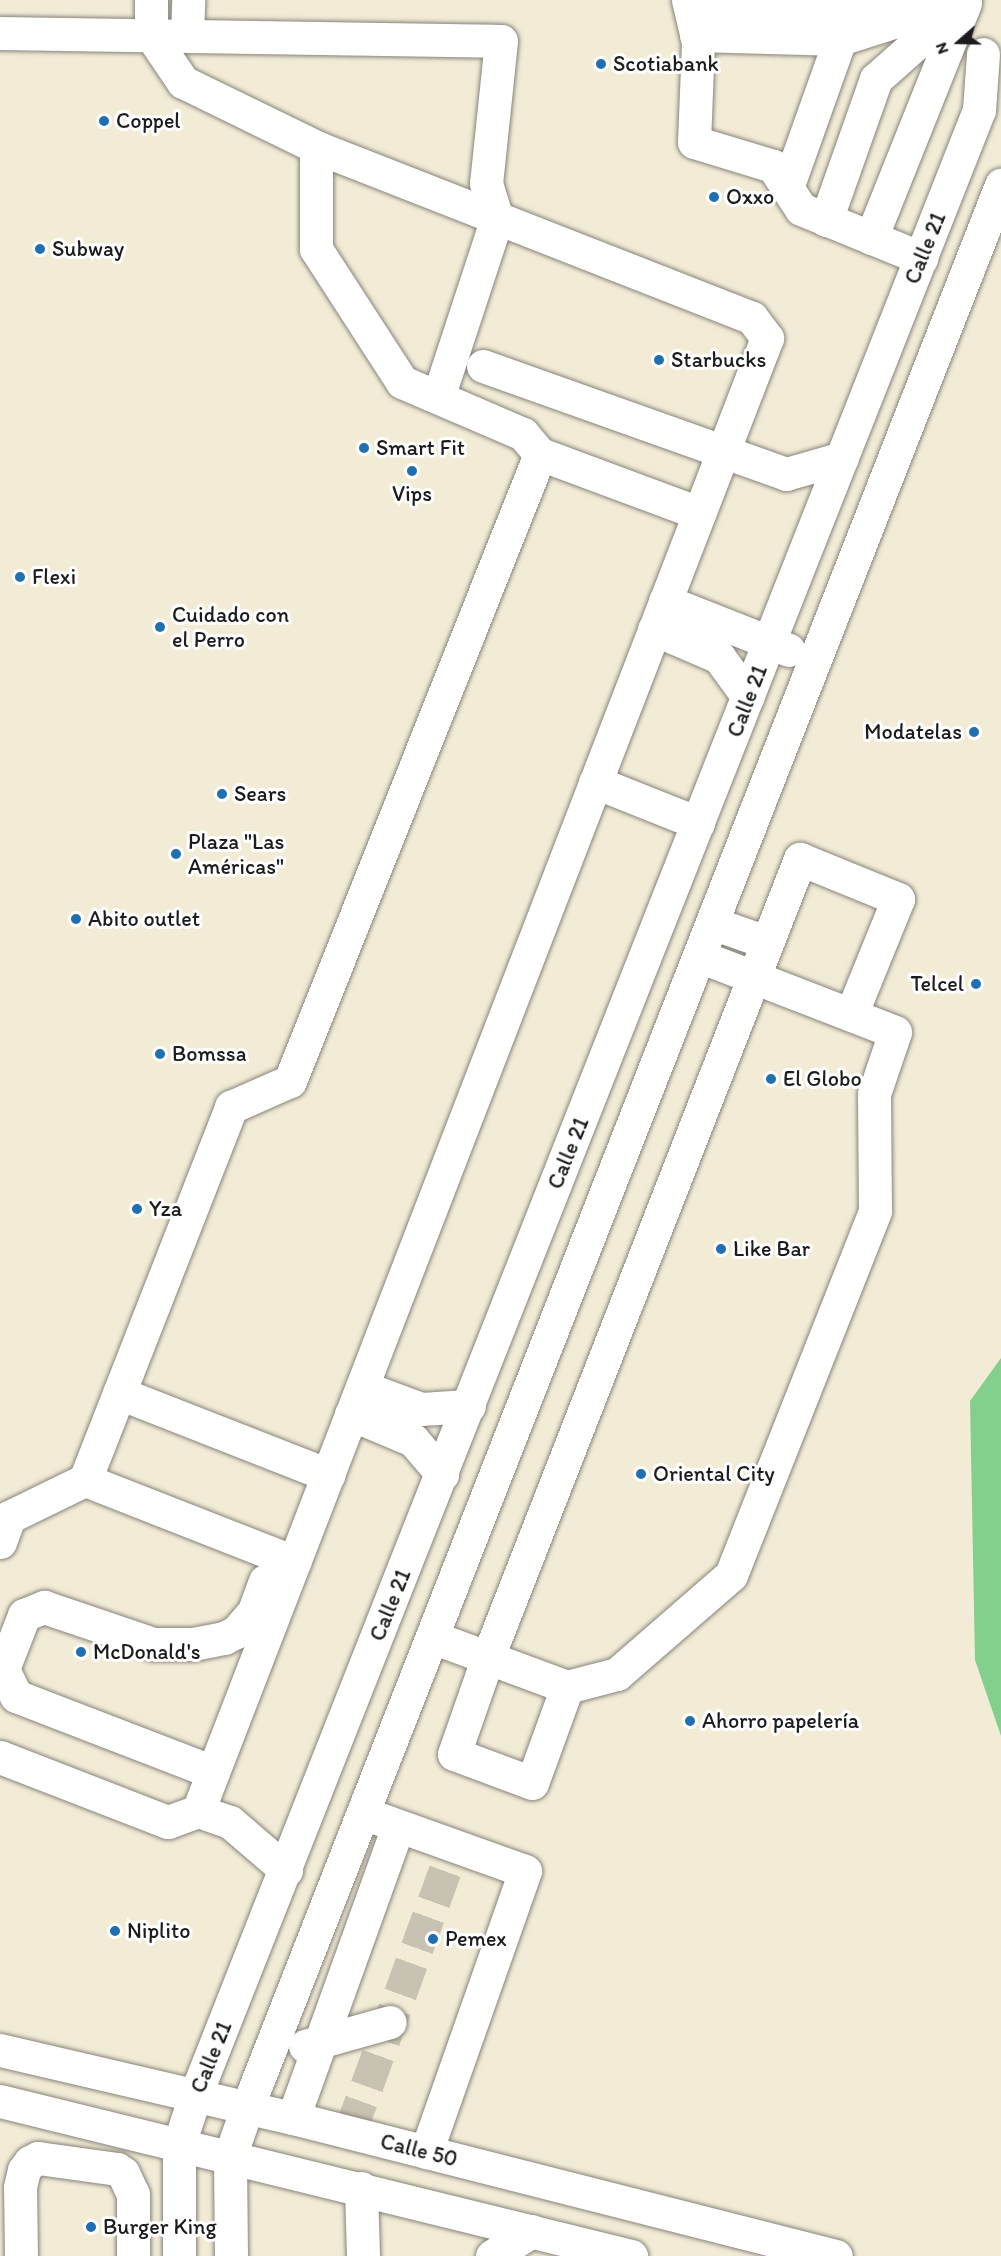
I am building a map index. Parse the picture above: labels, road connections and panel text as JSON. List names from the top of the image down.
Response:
{
  "streets": {
    "street": ["Calle 21", "Calle 50"]
  },
  "crossings": [
    ["Calle 21", "Calle 50"]
  ],
  "places": [
    "Scotiabank",
    "Coppel",
    "Oxxo",
    "Subway",
    "Starbucks",
    "Smart Fit",
    "Vips",
    "Flexi",
    "Cuidado con el Perro",
    "Modatelas",
    "Sears",
    "Plaza \"Las Américas\"",
    "Abito outlet",
    "Telcel",
    "Bomssa",
    "El Globo",
    "Yza",
    "Like Bar",
    "Oriental City",
    "McDonald's",
    "Ahorro papelería",
    "Niplito",
    "Pemex",
    "Burger King"
  ],
  "north": "left"
}
